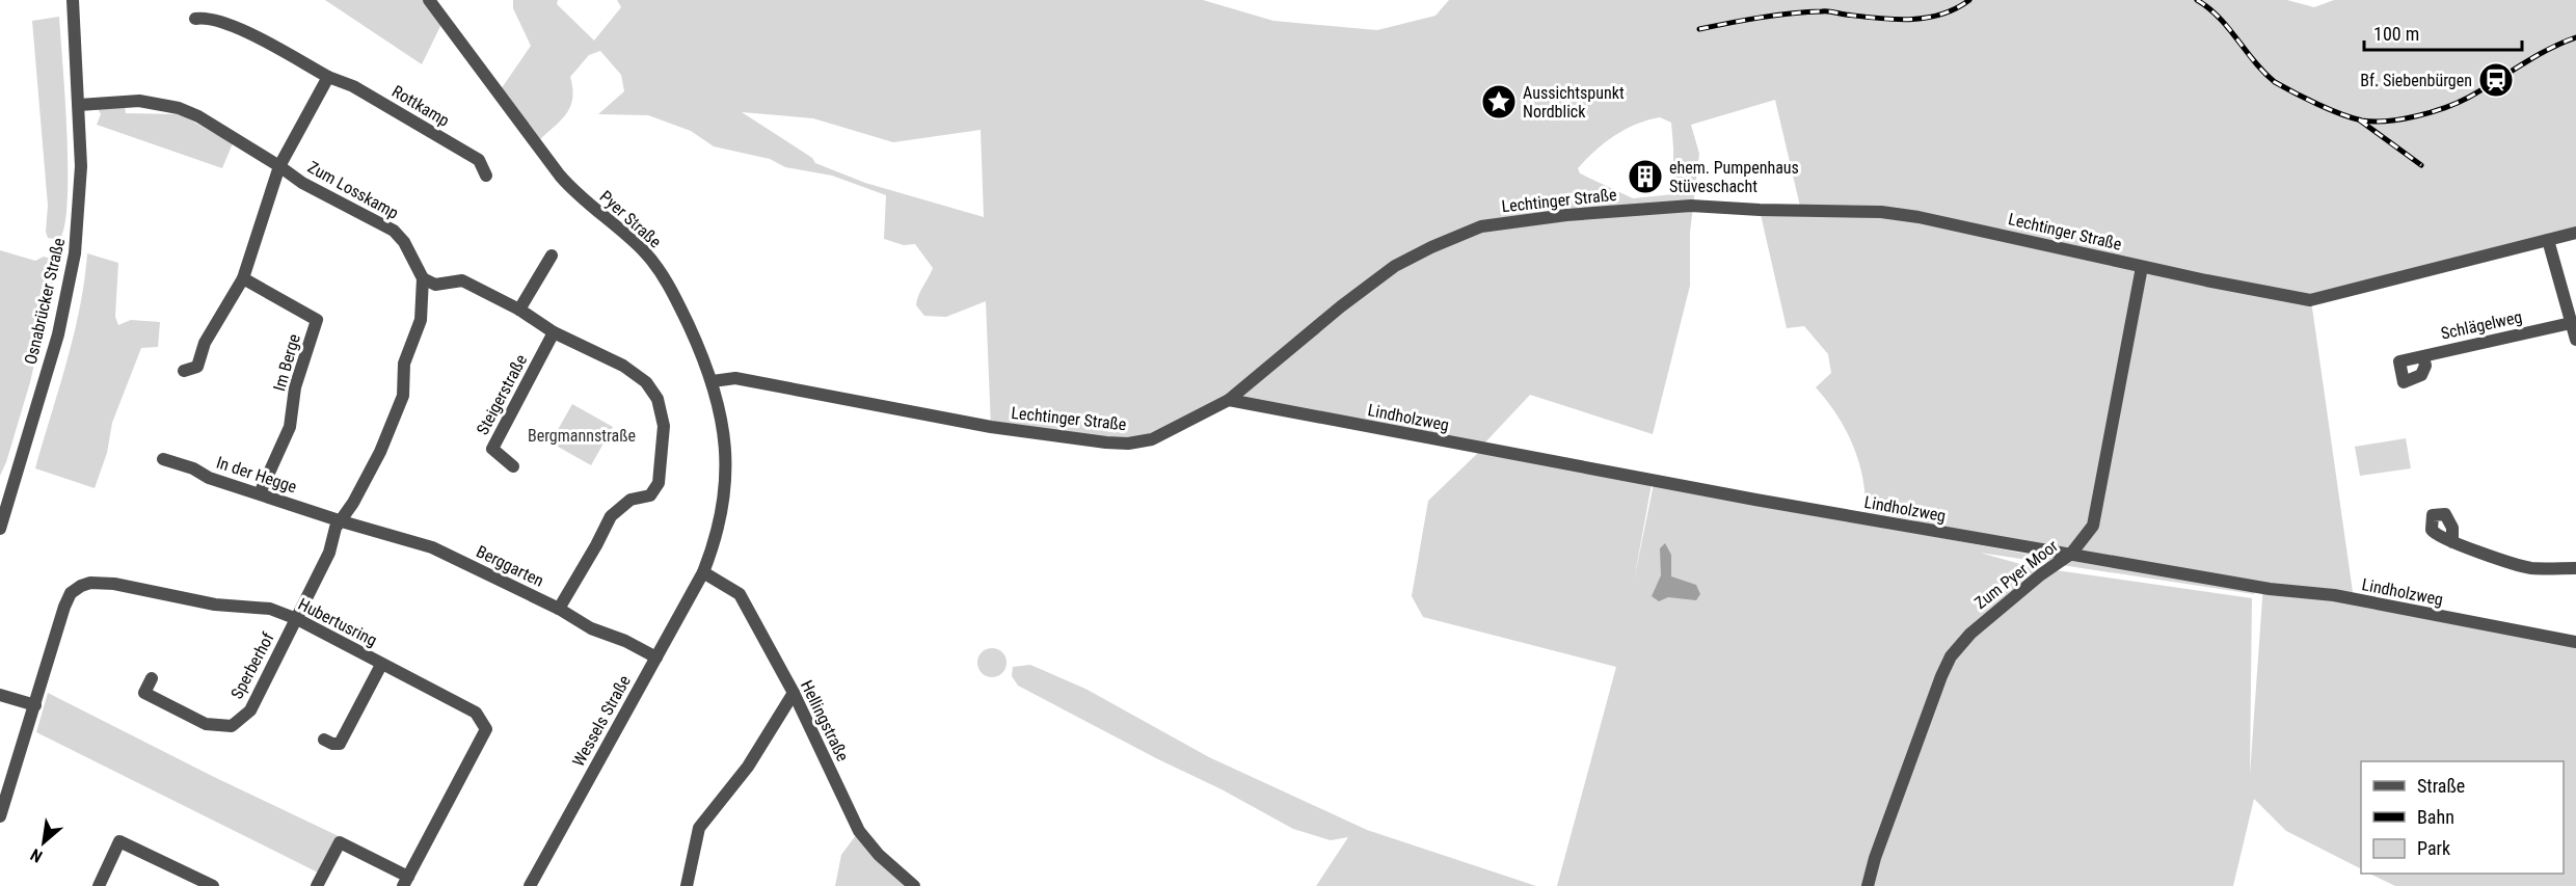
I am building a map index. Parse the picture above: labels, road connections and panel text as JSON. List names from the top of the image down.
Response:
{
  "streets": {
    "street": [
      "Rottkamp",
      "Zum Losskamp",
      "Lechtinger Straße",
      "Pyer Straße",
      "Osnabrücker Straße",
      "Schlägelweg",
      "Im Berge",
      "Steigerstraße",
      "Lindholzweg",
      "In der Hegge",
      "Berggarten",
      "Zum Pyer Moor",
      "Hubertusring",
      "Sperberhof",
      "Wessels Straße",
      "Hellingstraße"
    ]
  },
  "crossings": [
    ["Zum Losskamp", "Osnabrücker Straße"],
    ["Lechtinger Straße", "Pyer Straße"],
    ["Lechtinger Straße", "Lindholzweg"],
    ["Lechtinger Straße", "Zum Pyer Moor"],
    ["Pyer Straße", "Wessels Straße"],
    ["Pyer Straße", "Hellingstraße"],
    ["Im Berge", "In der Hegge"],
    ["Lindholzweg", "Zum Pyer Moor"],
    ["In der Hegge", "Berggarten"],
    ["Berggarten", "Wessels Straße"],
    ["Hubertusring", "Sperberhof"],
    ["Wessels Straße", "Hellingstraße"]
  ],
  "parks": ["Bergmannstraße"],
  "places": {
    "station": ["Bf. Siebenbürgen"],
    "place": ["Aussichtspunkt Nordblick"],
    "building": ["ehem. Pumpenhaus Stüveschacht"]
  },
  "legend": ["Straße", "Bahn", "Park"],
  "scale_bar": "100 m",
  "north": "bottom left"
}
